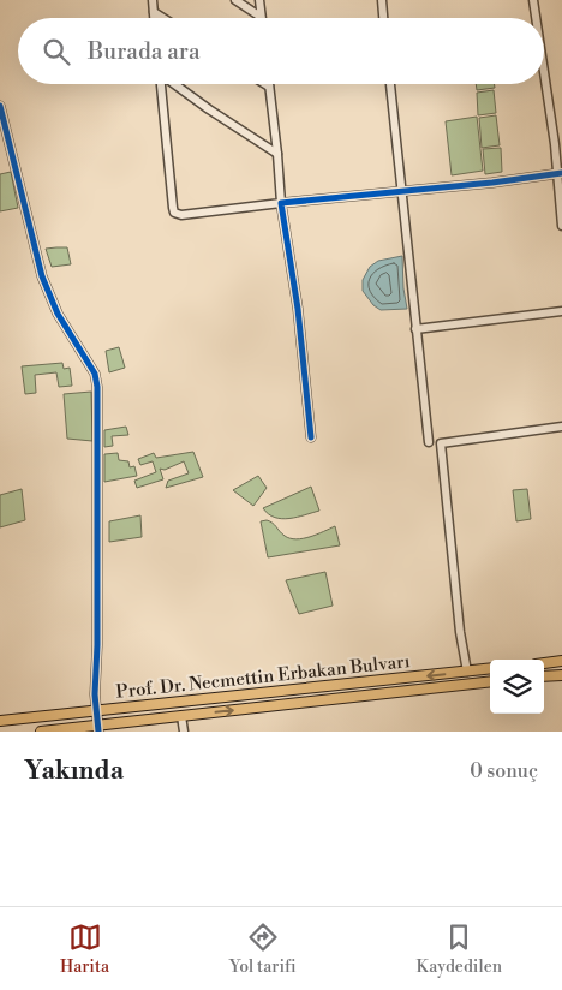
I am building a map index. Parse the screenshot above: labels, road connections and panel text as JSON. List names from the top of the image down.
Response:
{
  "streets": {
    "main road": ["Prof. Dr. Necmettin Erbakan Bulvarı"]
  },
  "page": {
    "search": "Burada ara",
    "heading": ["Yakında", "0 sonuç"],
    "nav": ["Harita", "Yol tarifi", "Kaydedilen"]
  }
}
